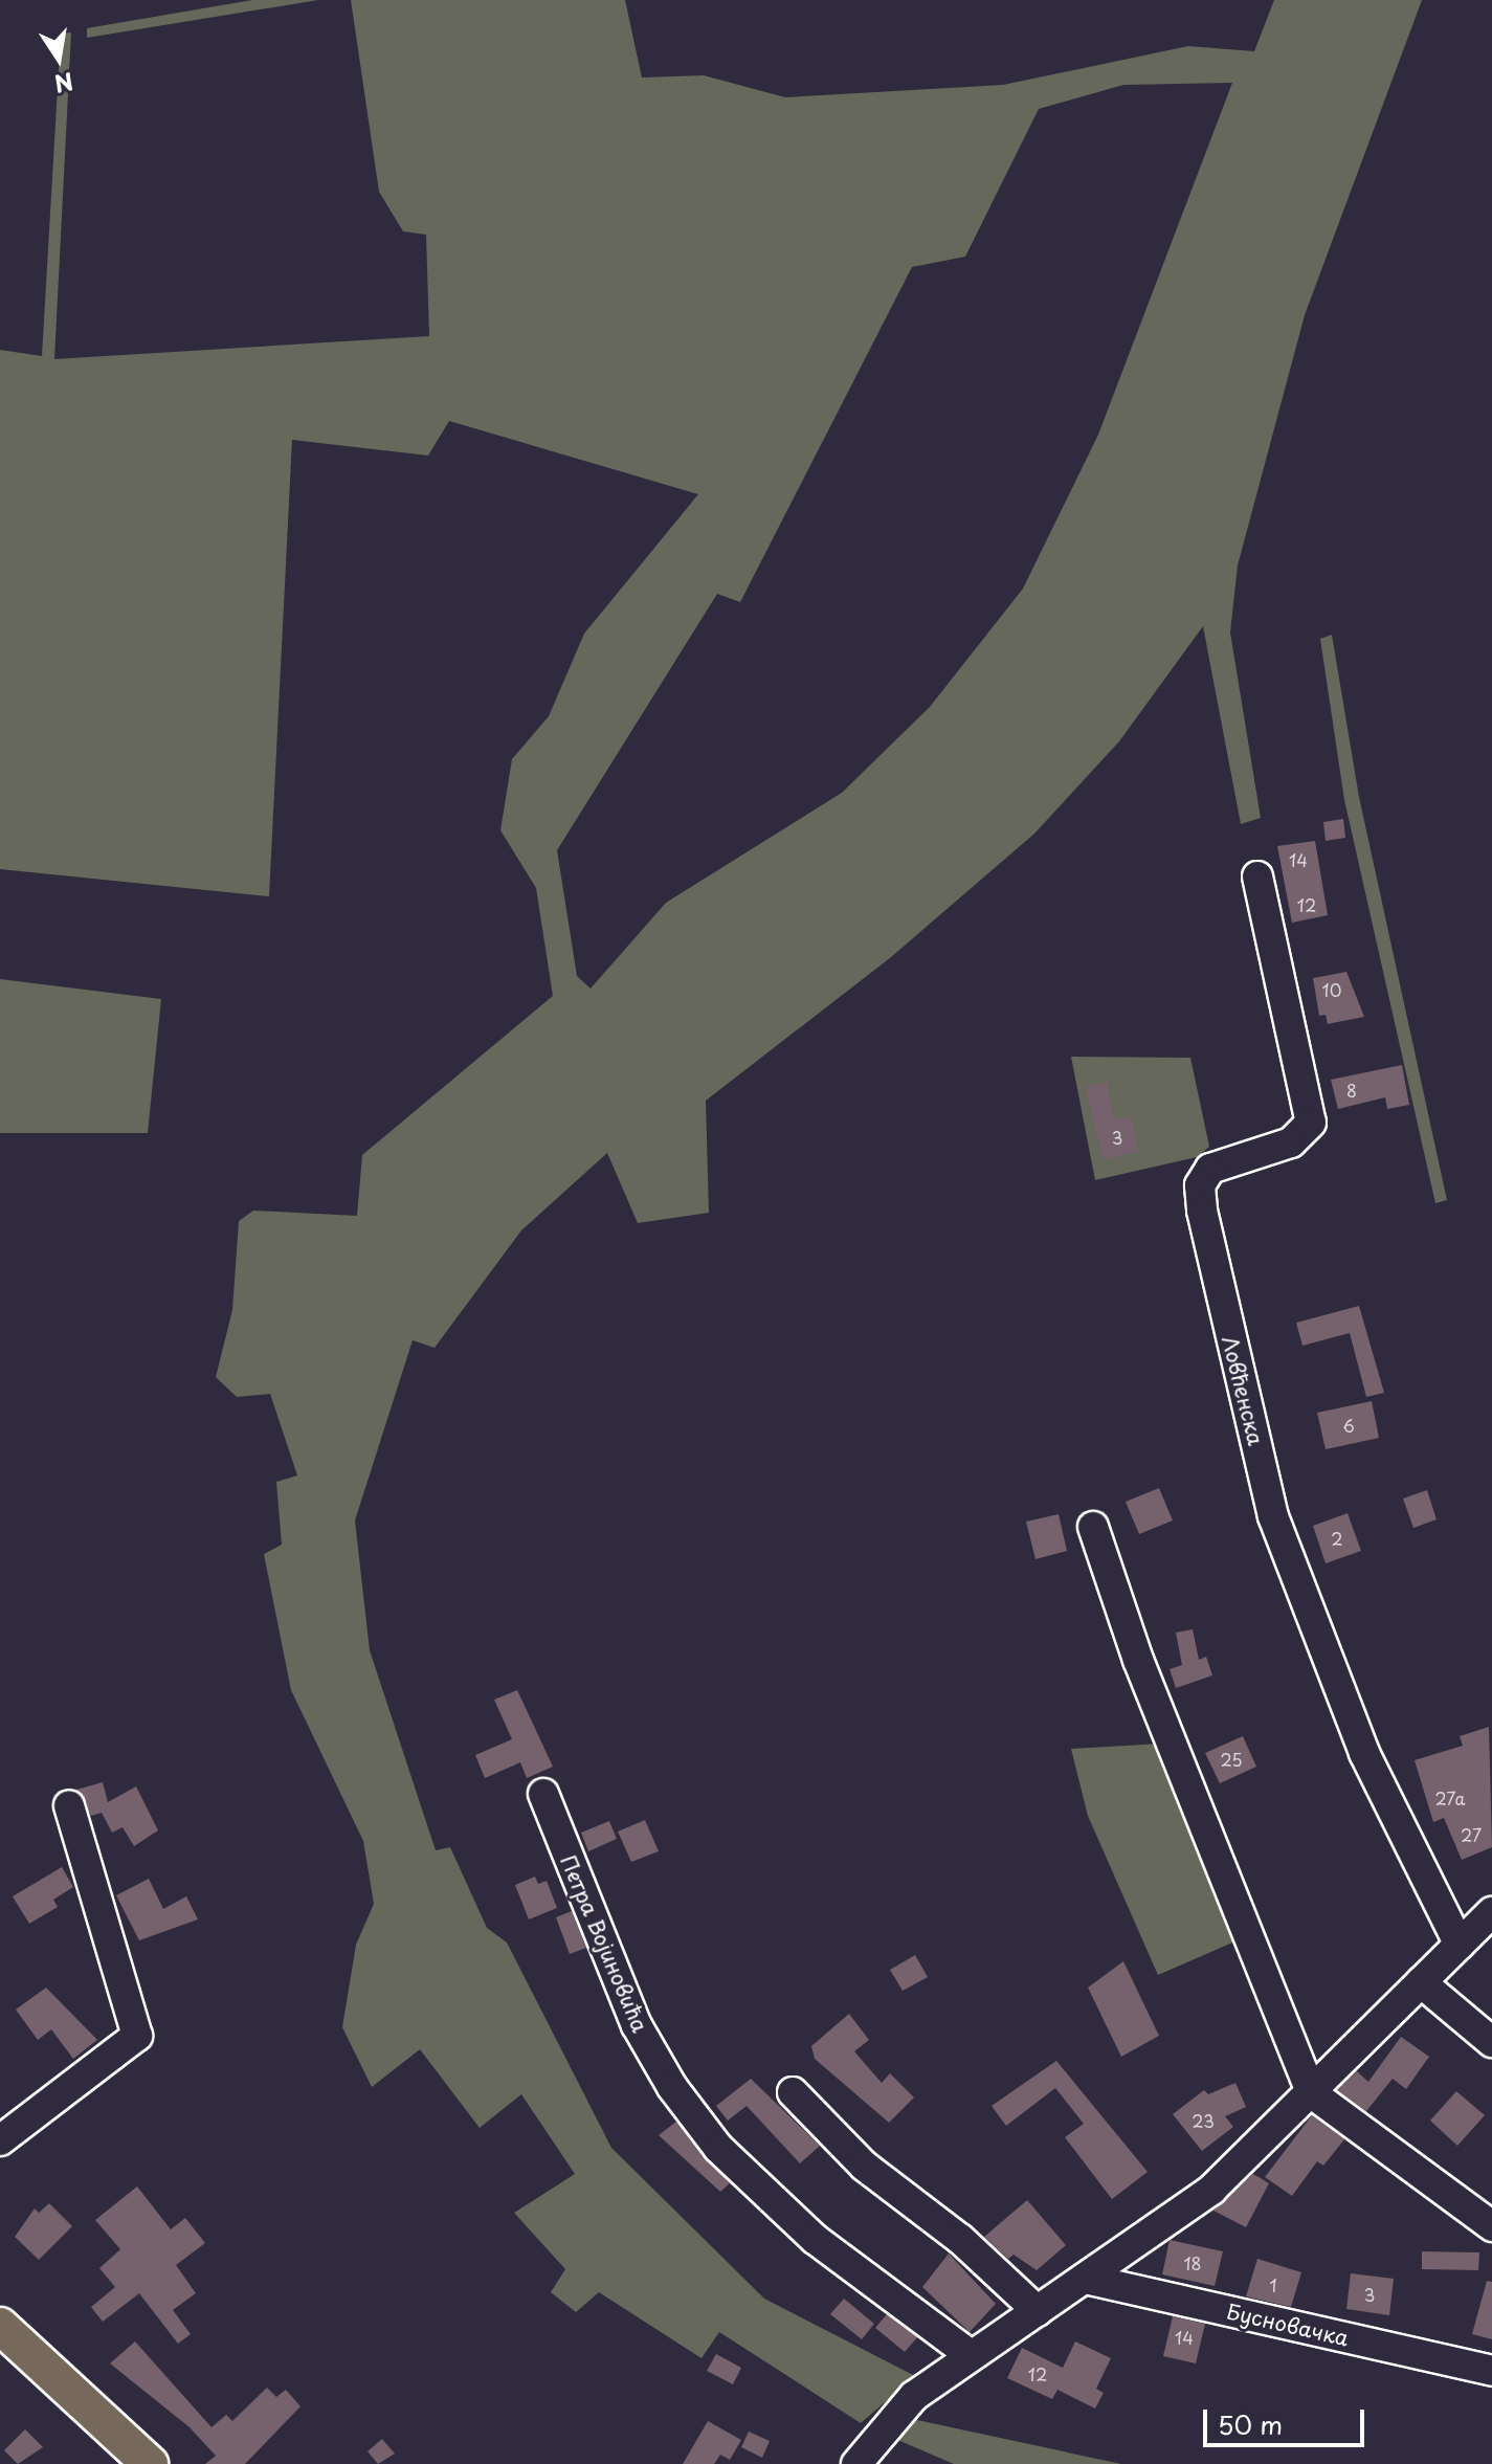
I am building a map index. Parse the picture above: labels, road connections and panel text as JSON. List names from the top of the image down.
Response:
{
  "streets": {
    "street": ["Ловћенска", "Петра Војиновића", "Бусновачка"]
  },
  "house_numbers": [
    "14",
    "12",
    "10",
    "8",
    "3",
    "6",
    "2",
    "25",
    "27a",
    "27",
    "23",
    "18",
    "1",
    "3",
    "14",
    "12"
  ],
  "scale_bar": "50 m",
  "north": "bottom"
}
